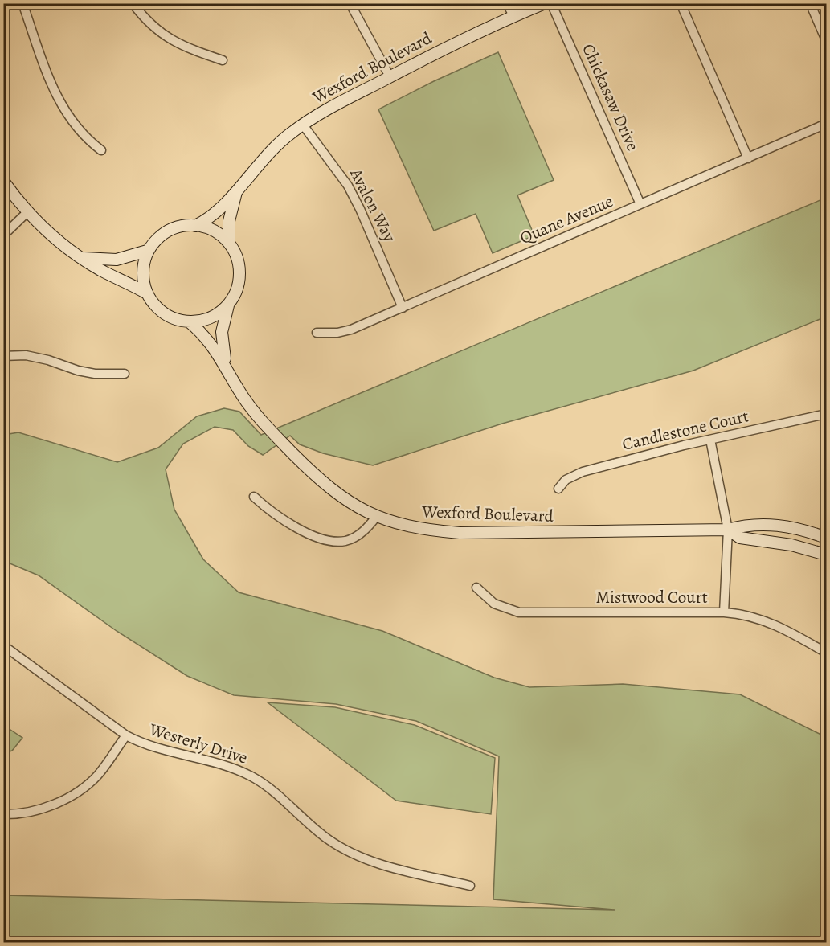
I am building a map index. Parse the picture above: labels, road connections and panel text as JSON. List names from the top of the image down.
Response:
{
  "streets": {
    "street": [
      "Wexford Boulevard",
      "Chickasaw Drive",
      "Avalon Way",
      "Quane Avenue",
      "Candlestone Court",
      "Mistwood Court",
      "Westerly Drive"
    ]
  },
  "crossings": [
    ["Wexford Boulevard", "Avalon Way"],
    ["Chickasaw Drive", "Quane Avenue"],
    ["Avalon Way", "Quane Avenue"]
  ]
}
